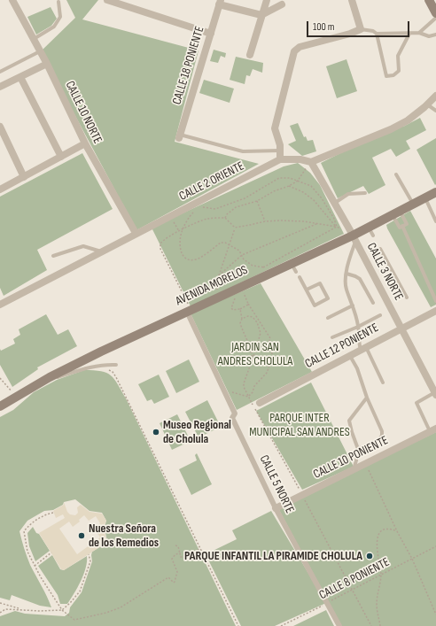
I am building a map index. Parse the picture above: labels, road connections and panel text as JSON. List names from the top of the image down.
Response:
{
  "streets": {
    "main road": ["AVENIDA MORELOS"],
    "street": [
      "CALLE 18 PONIENTE",
      "CALLE 10 NORTE",
      "CALLE 2 ORIENTE",
      "CALLE 3 NORTE",
      "CALLE 12 PONIENTE",
      "CALLE 10 PONIENTE",
      "CALLE 5 NORTE"
    ],
    "path": ["CALLE 8 PONIENTE"]
  },
  "crossings": [
    ["CALLE 10 NORTE", "CALLE 2 ORIENTE"],
    ["CALLE 2 ORIENTE", "CALLE 3 NORTE"],
    ["CALLE 3 NORTE", "AVENIDA MORELOS"],
    ["CALLE 3 NORTE", "CALLE 12 PONIENTE"],
    ["AVENIDA MORELOS", "CALLE 5 NORTE"],
    ["CALLE 10 PONIENTE", "CALLE 5 NORTE"],
    ["CALLE 5 NORTE", "CALLE 8 PONIENTE"]
  ],
  "parks": ["JARDIN SAN ANDRES CHOLULA", "PARQUE INTER MUNICIPAL SAN ANDRES"],
  "places": ["Museo Regional de Cholula", "Nuestra Señora de los Remedios", "PARQUE INFANTIL LA PIRAMIDE CHOLULA"],
  "scale_bar": "100 m"
}
